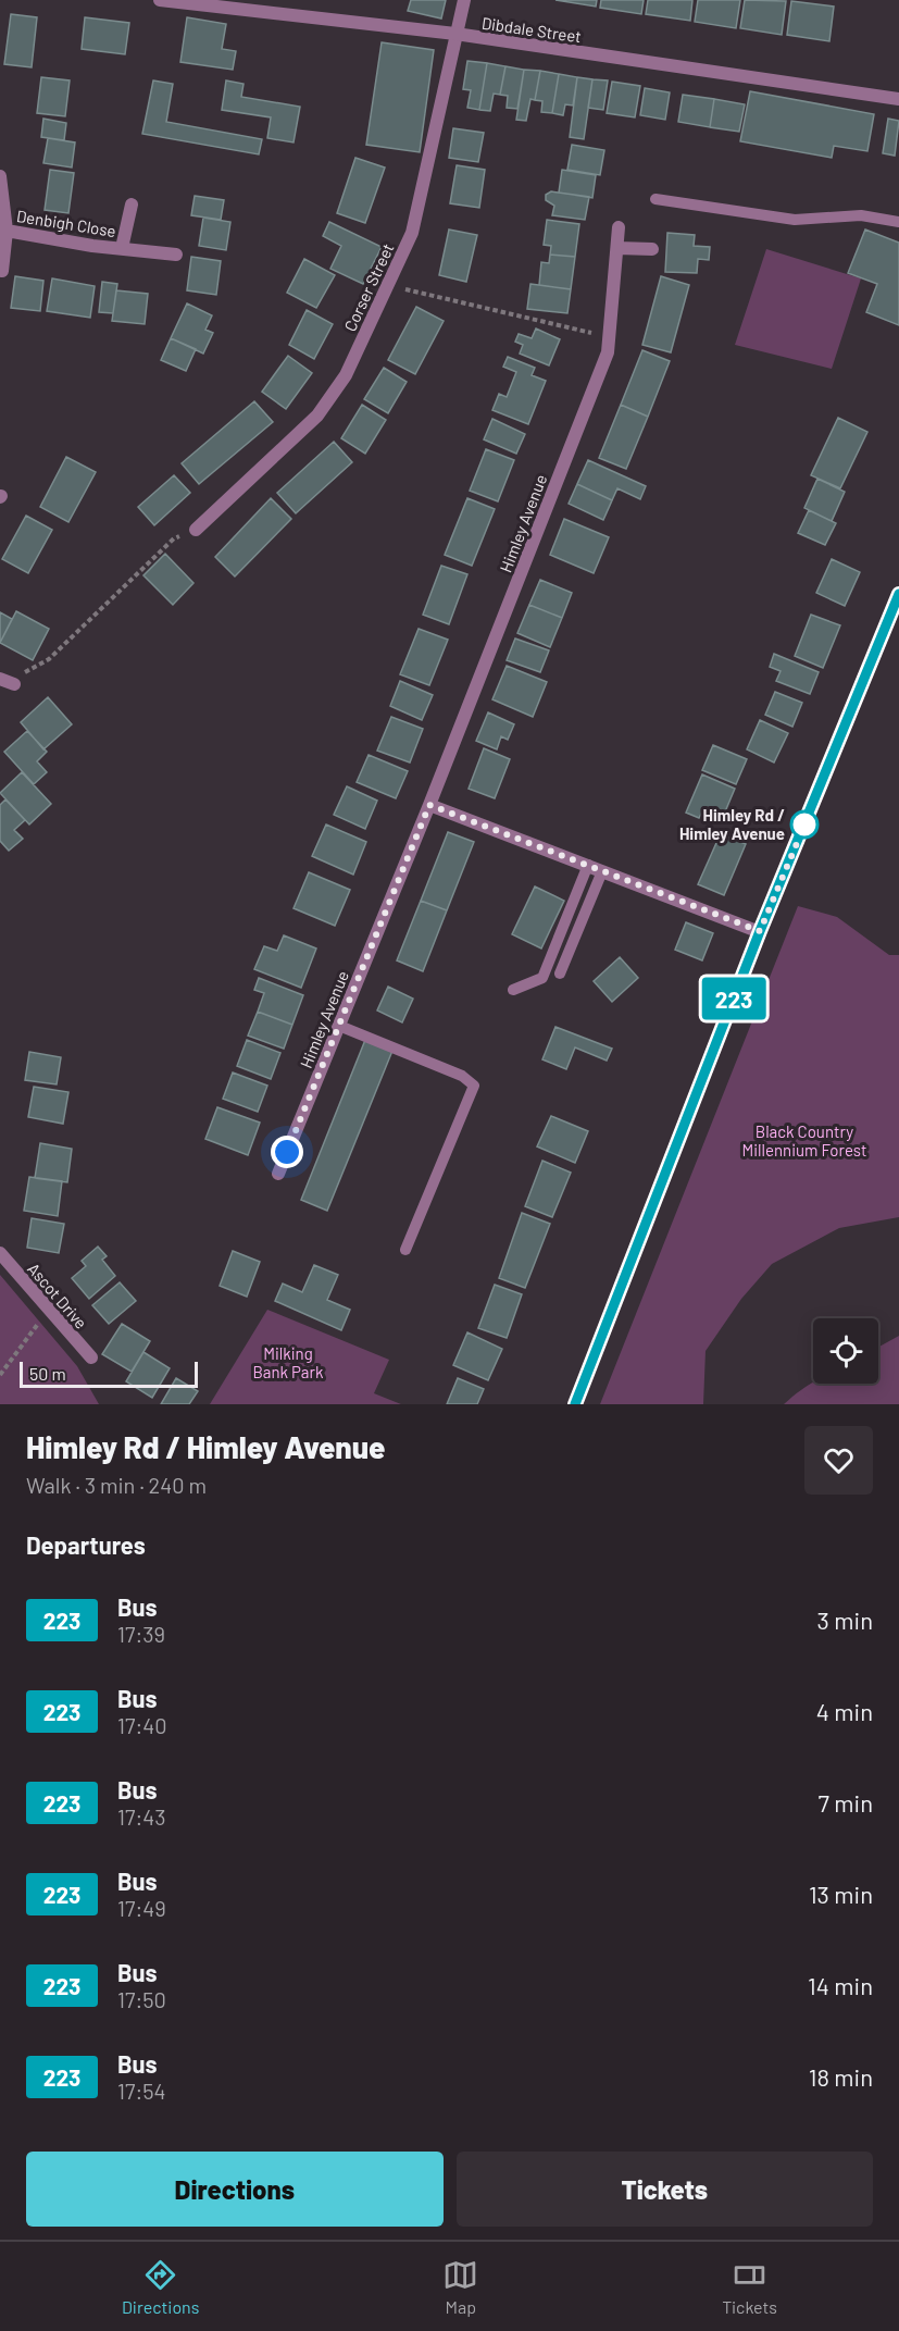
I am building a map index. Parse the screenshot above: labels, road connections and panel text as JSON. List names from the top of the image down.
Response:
{
  "streets": {
    "street": [
      "Dibdale Street",
      "Denbigh Close",
      "Corser Street",
      "Himley Avenue",
      "Ascot Drive"
    ]
  },
  "crossings": [
    ["Dibdale Street", "Corser Street"]
  ],
  "parks": ["Black Country Millennium Forest", "Milking Bank Park"],
  "places": ["Himley Rd / Himley Avenue"],
  "lines": ["bus line 223"],
  "scale_bar": "50 m",
  "page": {
    "on_map": "223",
    "scale": "50 m",
    "heading": [
      ["Himley Rd / Himley Avenue", "Walk · 3 min · 240 m"],
      "Departures"
    ],
    "list": [
      {
        "mark": "223",
        "name": "Bus",
        "note": "17:39",
        "value": "3 min"
      },
      {
        "mark": "223",
        "name": "Bus",
        "note": "17:40",
        "value": "4 min"
      },
      {
        "mark": "223",
        "name": "Bus",
        "note": "17:43",
        "value": "7 min"
      },
      {
        "mark": "223",
        "name": "Bus",
        "note": "17:49",
        "value": "13 min"
      },
      {
        "mark": "223",
        "name": "Bus",
        "note": "17:50",
        "value": "14 min"
      },
      {
        "mark": "223",
        "name": "Bus",
        "note": "17:54",
        "value": "18 min"
      }
    ],
    "buttons": ["Directions", "Tickets"],
    "tabs": ["Directions", "Map", "Tickets"]
  }
}
